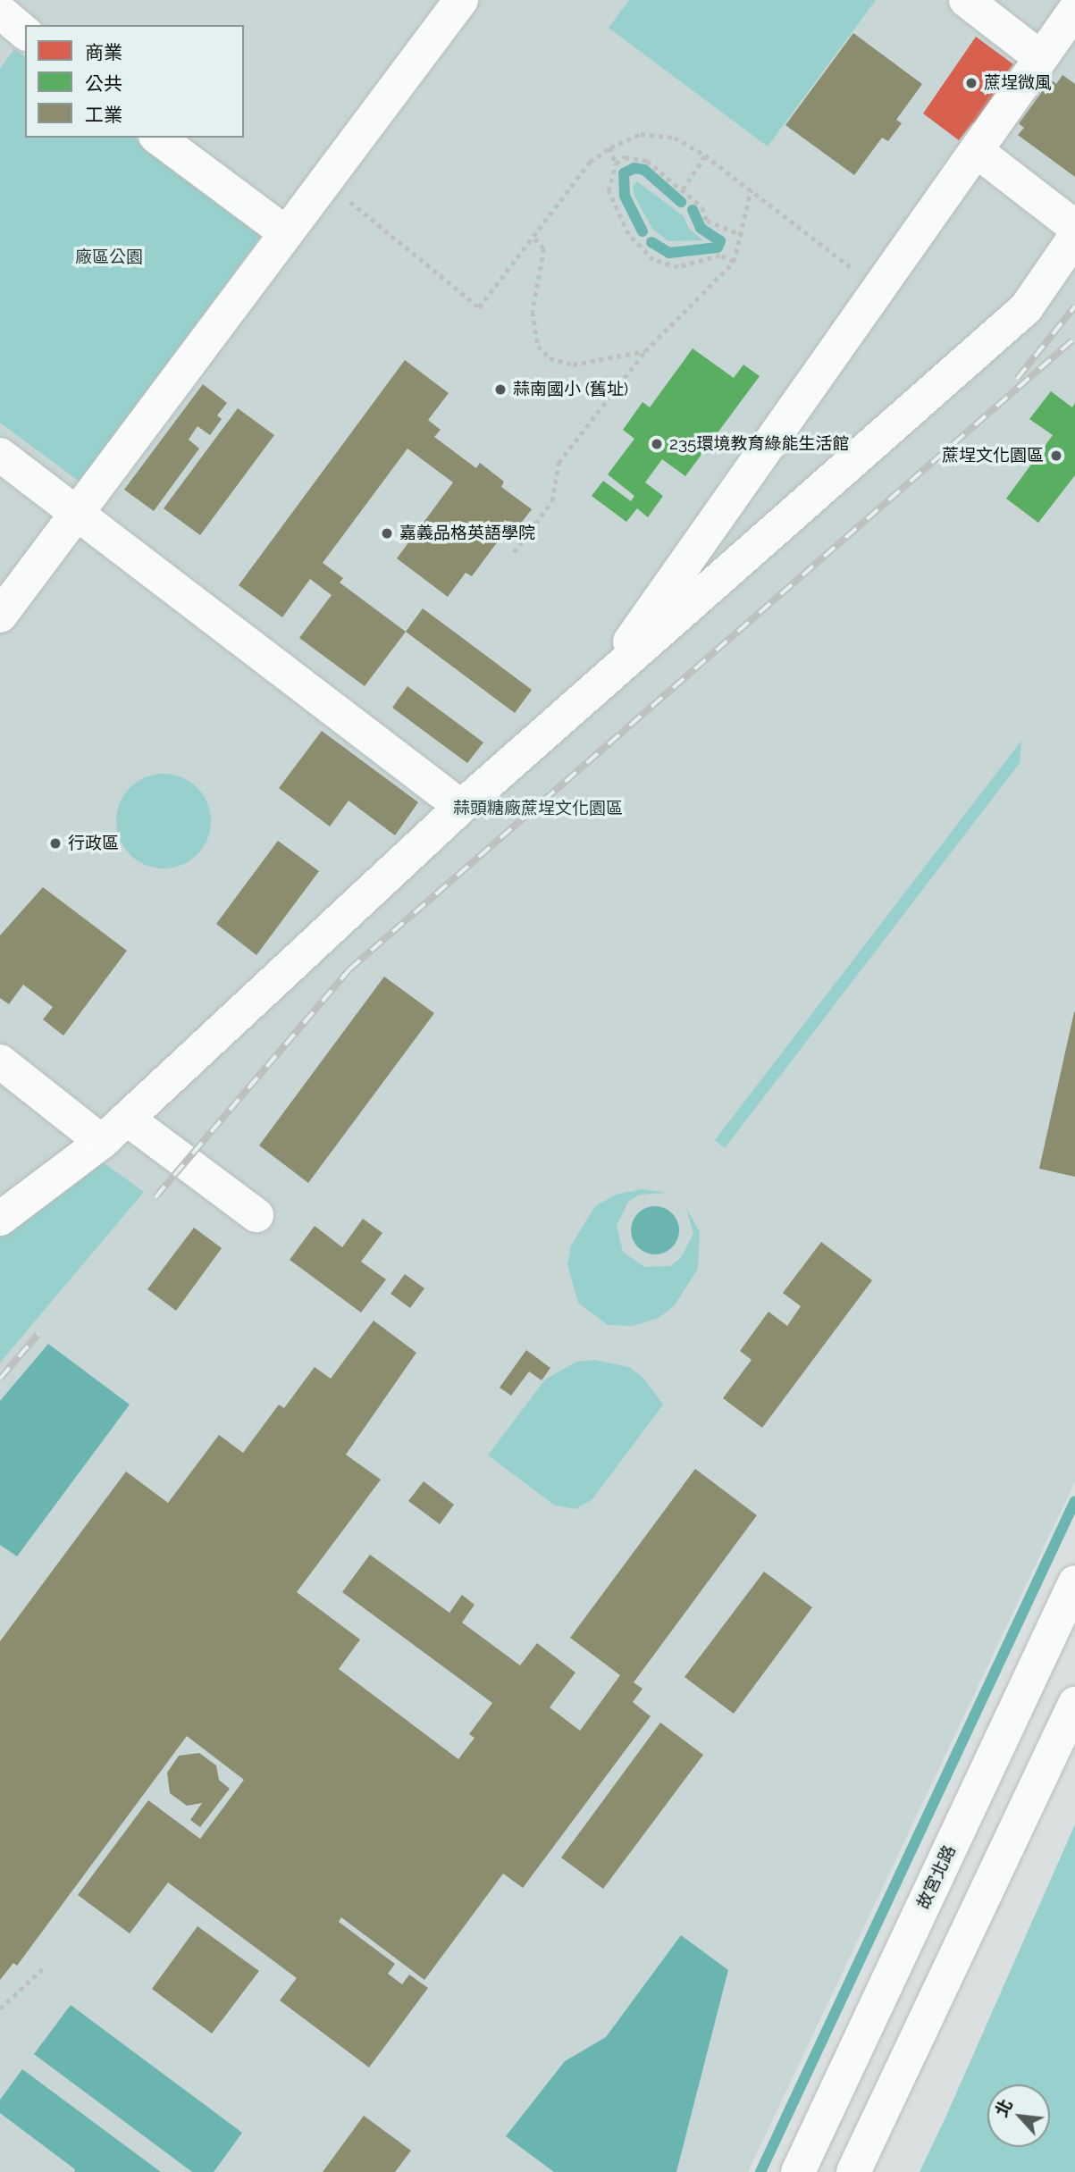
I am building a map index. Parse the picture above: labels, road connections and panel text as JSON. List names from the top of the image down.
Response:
{
  "streets": {
    "street": ["故宮北路"]
  },
  "parks": ["廠區公園", "蒜頭糖廠蔗埕文化園區"],
  "places": [
    "蔗埕微風",
    "蒜南國小 (舊址)",
    "235環境教育綠能生活館",
    "蔗埕文化園區",
    "嘉義品格英語學院",
    "行政區"
  ],
  "legend": ["商業", "公共", "工業"],
  "north": "top left"
}
